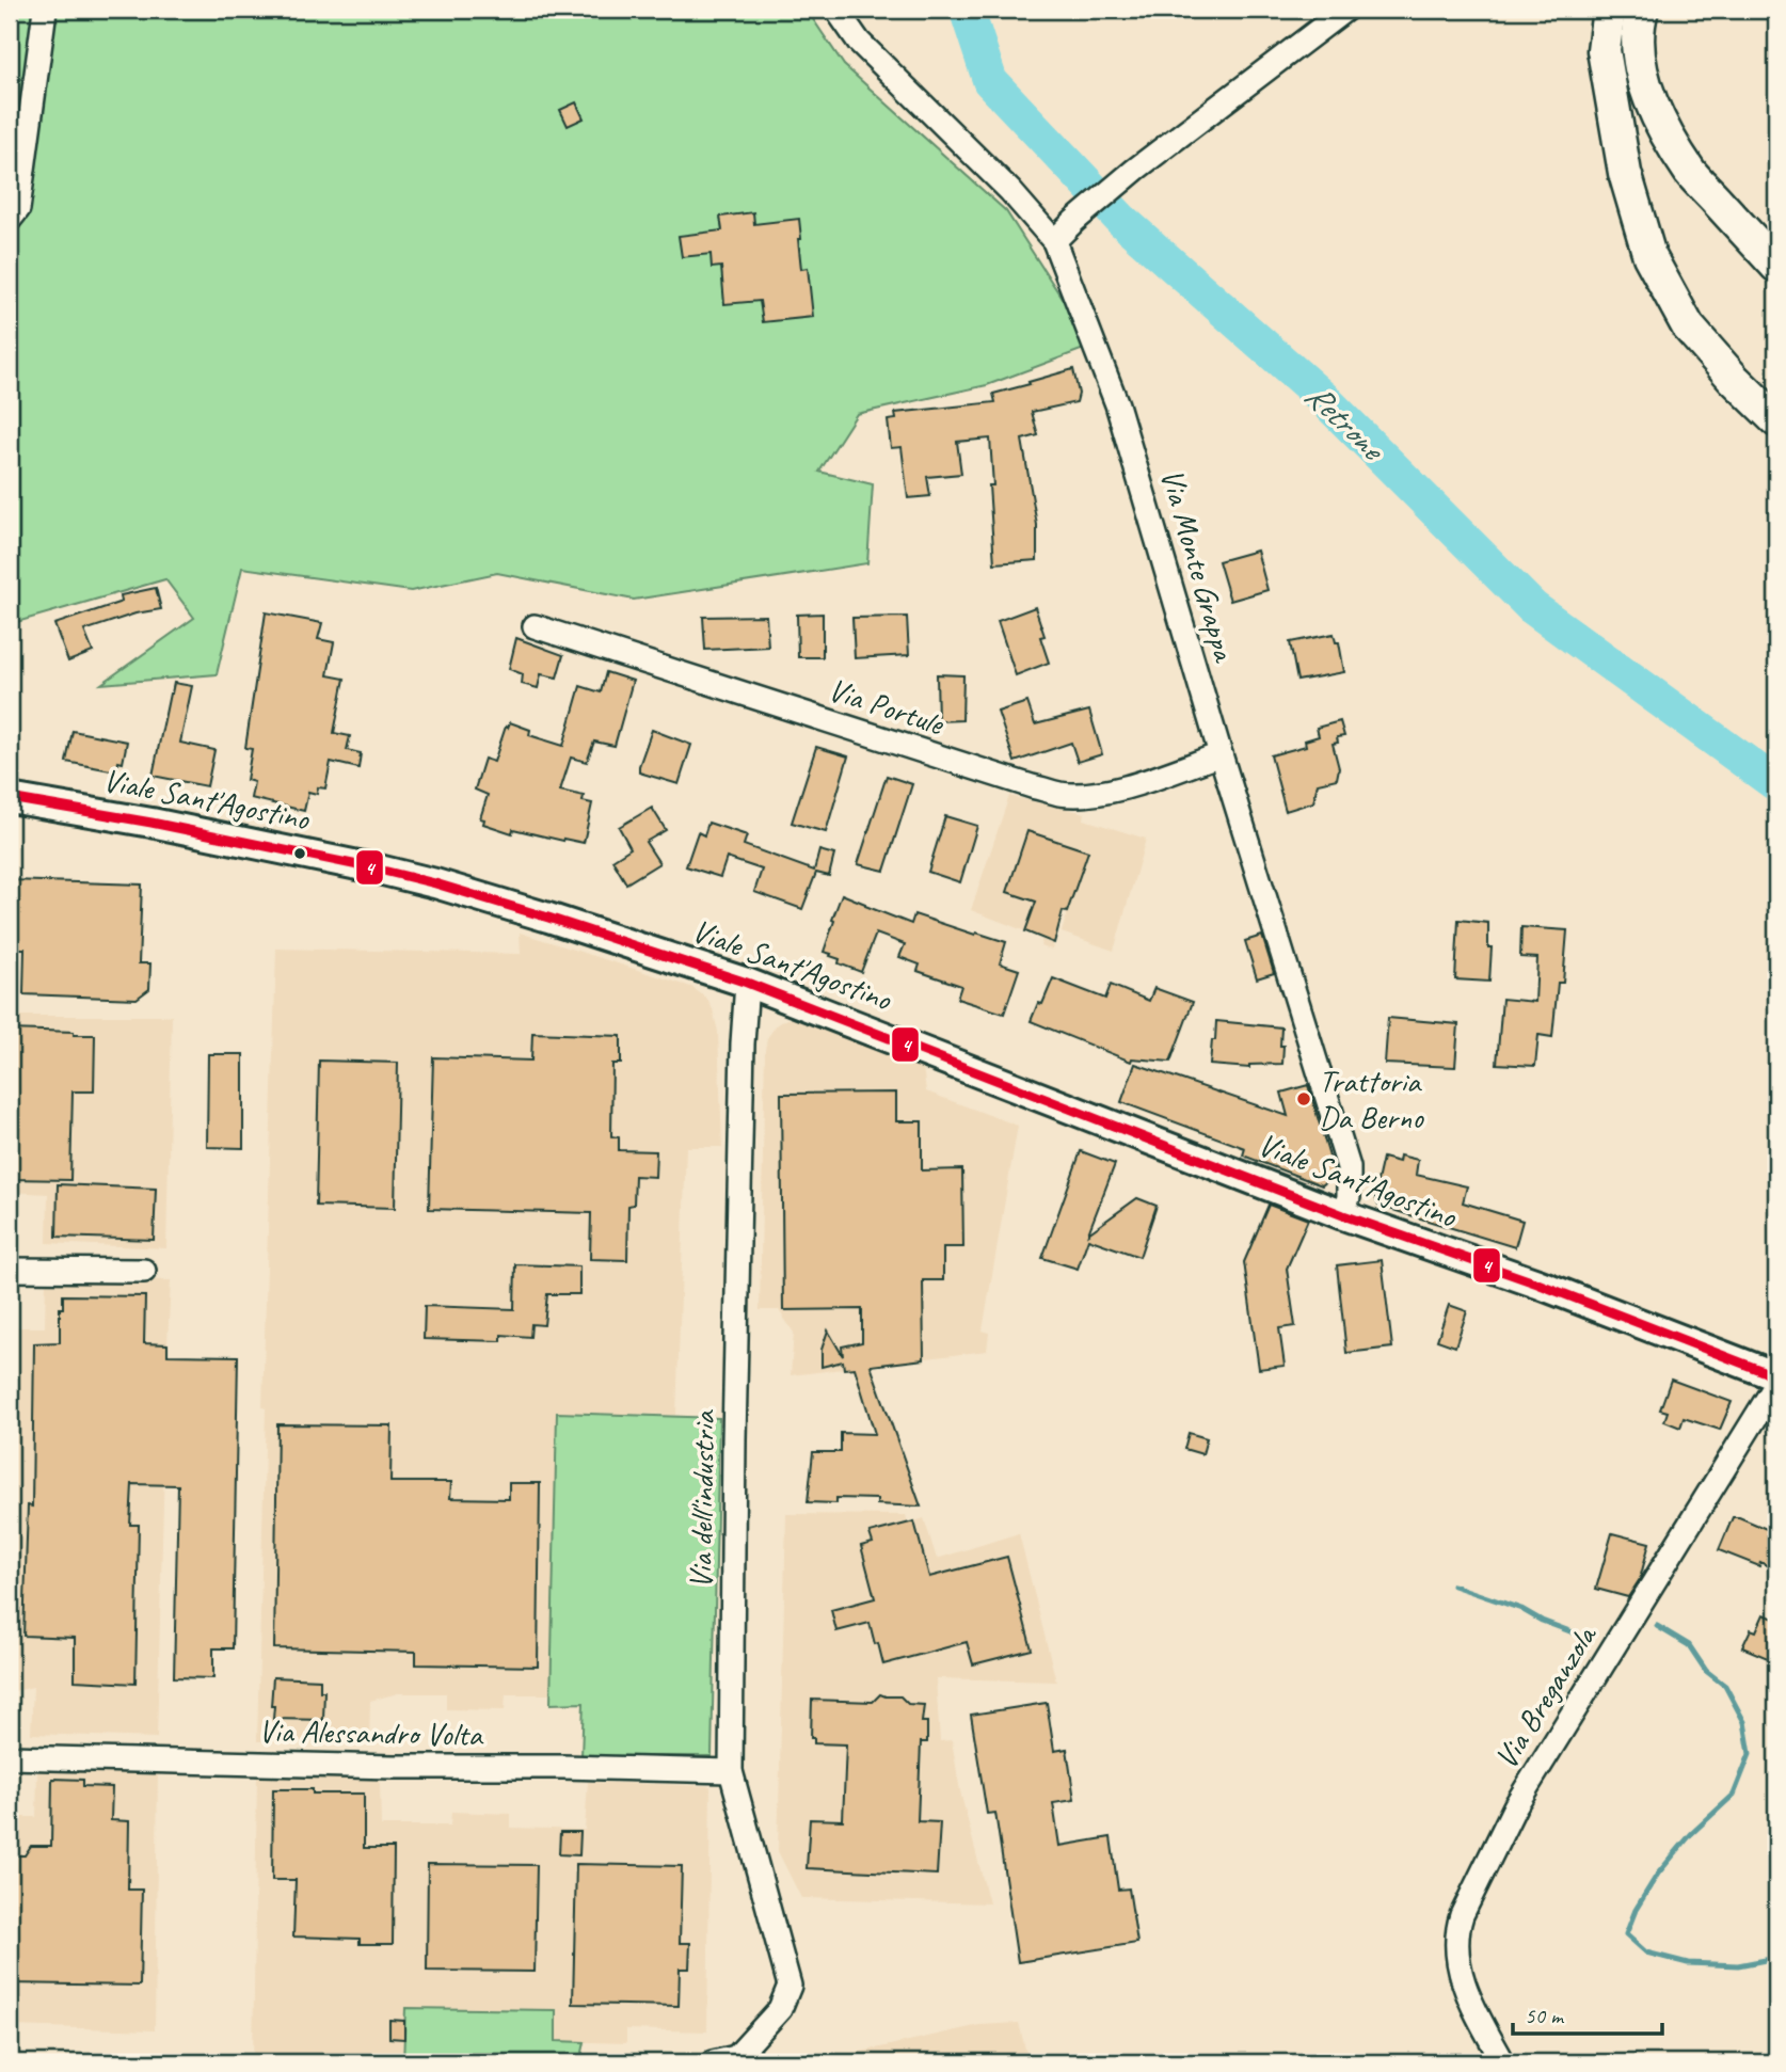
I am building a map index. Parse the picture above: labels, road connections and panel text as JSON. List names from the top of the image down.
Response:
{
  "streets": {
    "main road": ["Viale Sant'Agostino"],
    "street": [
      "Via Monte Grappa",
      "Via Portule",
      "Via dell'industria",
      "Via Breganzola",
      "Via Alessandro Volta"
    ]
  },
  "crossings": [
    ["Via Monte Grappa", "Via Portule"],
    ["Via Monte Grappa", "Viale Sant'Agostino"],
    ["Viale Sant'Agostino", "Via dell'industria"],
    ["Via dell'industria", "Via Alessandro Volta"]
  ],
  "water": ["Retrone"],
  "places": ["Trattoria Da Berno"],
  "lines": ["transit line 4"],
  "scale_bar": "50 m"
}
